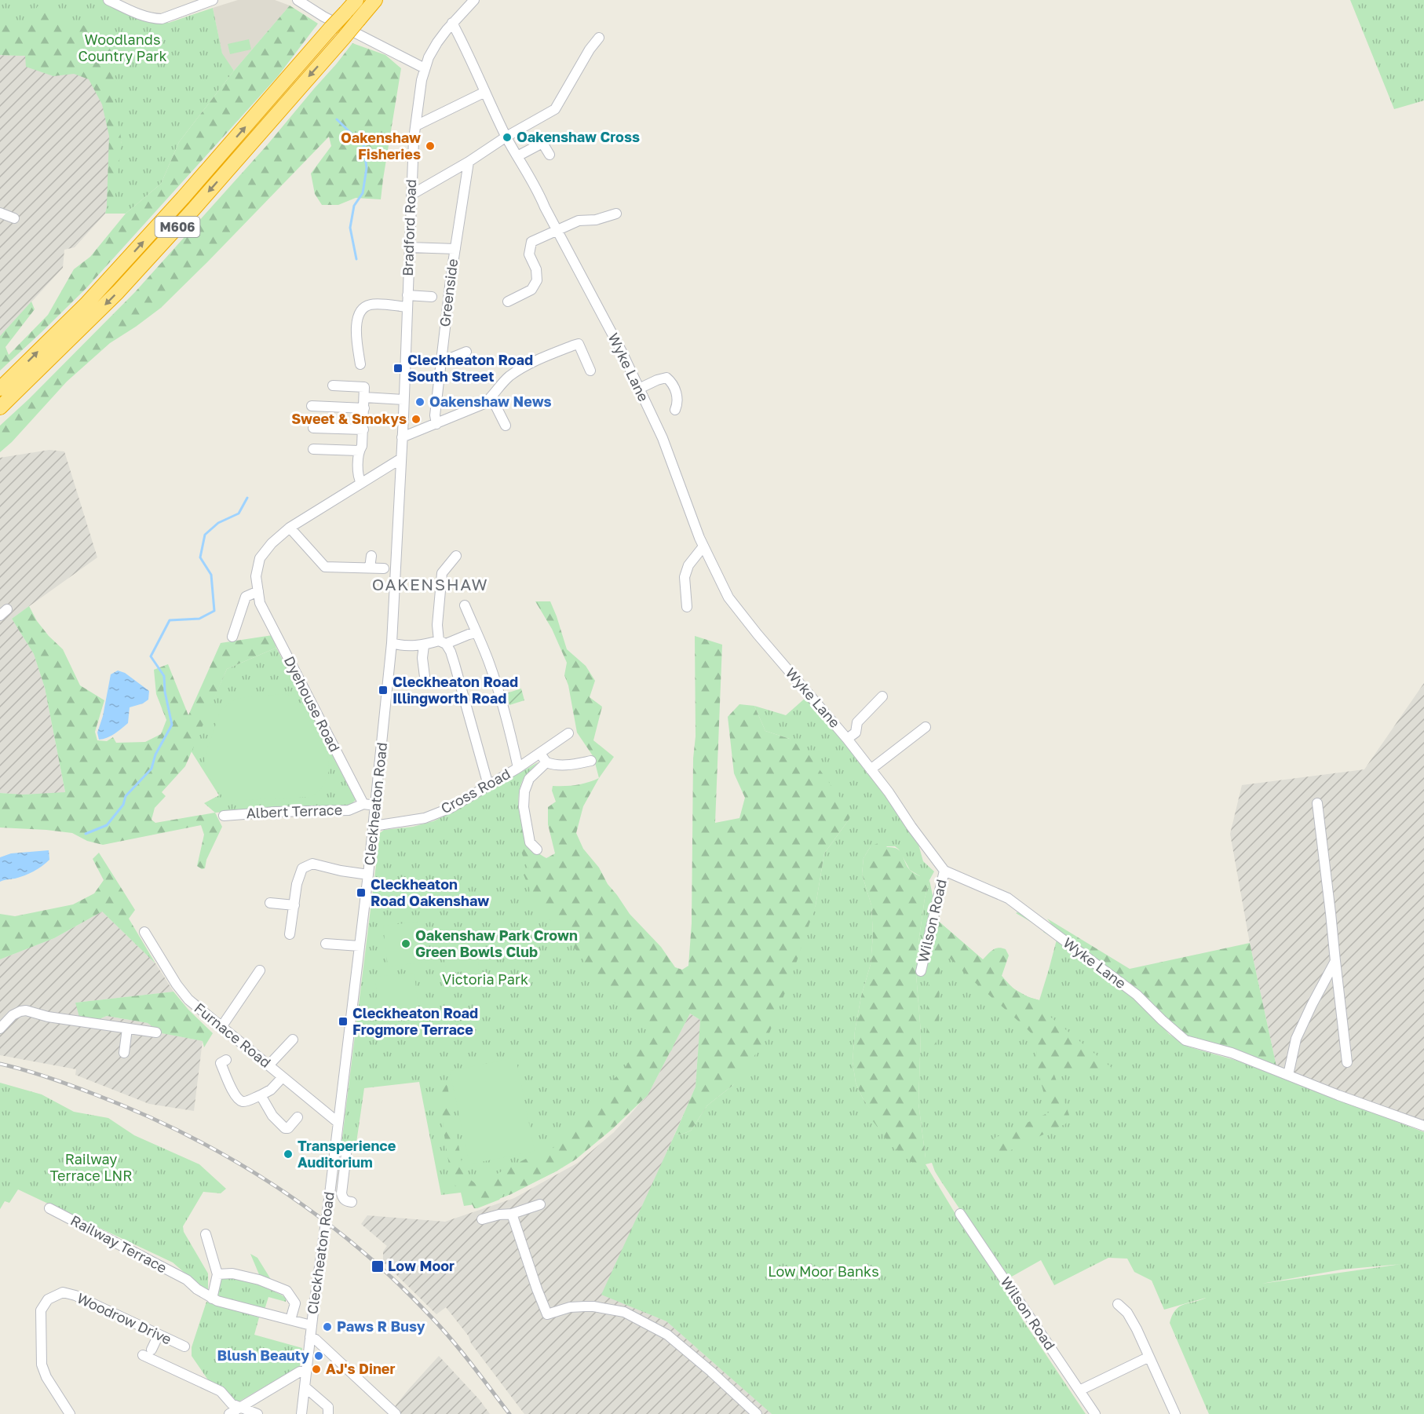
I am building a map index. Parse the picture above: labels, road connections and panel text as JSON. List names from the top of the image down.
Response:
{
  "streets": {
    "highway": ["M606"],
    "street": [
      "Bradford Road",
      "Greenside",
      "Wyke Lane",
      "Dyehouse Road",
      "Cross Road",
      "Cleckheaton Road",
      "Albert Terrace",
      "Wilson Road",
      "Furnace Road",
      "Railway Terrace",
      "Woodrow Drive"
    ]
  },
  "crossings": [
    ["Bradford Road", "Wyke Lane"],
    ["Bradford Road", "Cleckheaton Road"],
    ["Wyke Lane", "Wilson Road"],
    ["Dyehouse Road", "Cleckheaton Road"],
    ["Dyehouse Road", "Albert Terrace"],
    ["Cross Road", "Cleckheaton Road"],
    ["Cleckheaton Road", "Furnace Road"],
    ["Cleckheaton Road", "Railway Terrace"]
  ],
  "districts": ["OAKENSHAW"],
  "parks": [
    "Woodlands Country Park",
    "Victoria Park",
    "Railway Terrace LNR",
    "Low Moor Banks"
  ],
  "places": {
    "other": [
      "Oakenshaw Cross",
      "Oakenshaw Fisheries",
      "Oakenshaw News",
      "Sweet & Smokys",
      "Oakenshaw Park Crown Green Bowls Club",
      "Transperience Auditorium",
      "Paws R Busy",
      "Blush Beauty",
      "AJ's Diner"
    ],
    "transit": [
      "Cleckheaton Road South Street",
      "Cleckheaton Road Illingworth Road",
      "Cleckheaton Road Oakenshaw",
      "Cleckheaton Road Frogmore Terrace",
      "Low Moor"
    ]
  }
}
